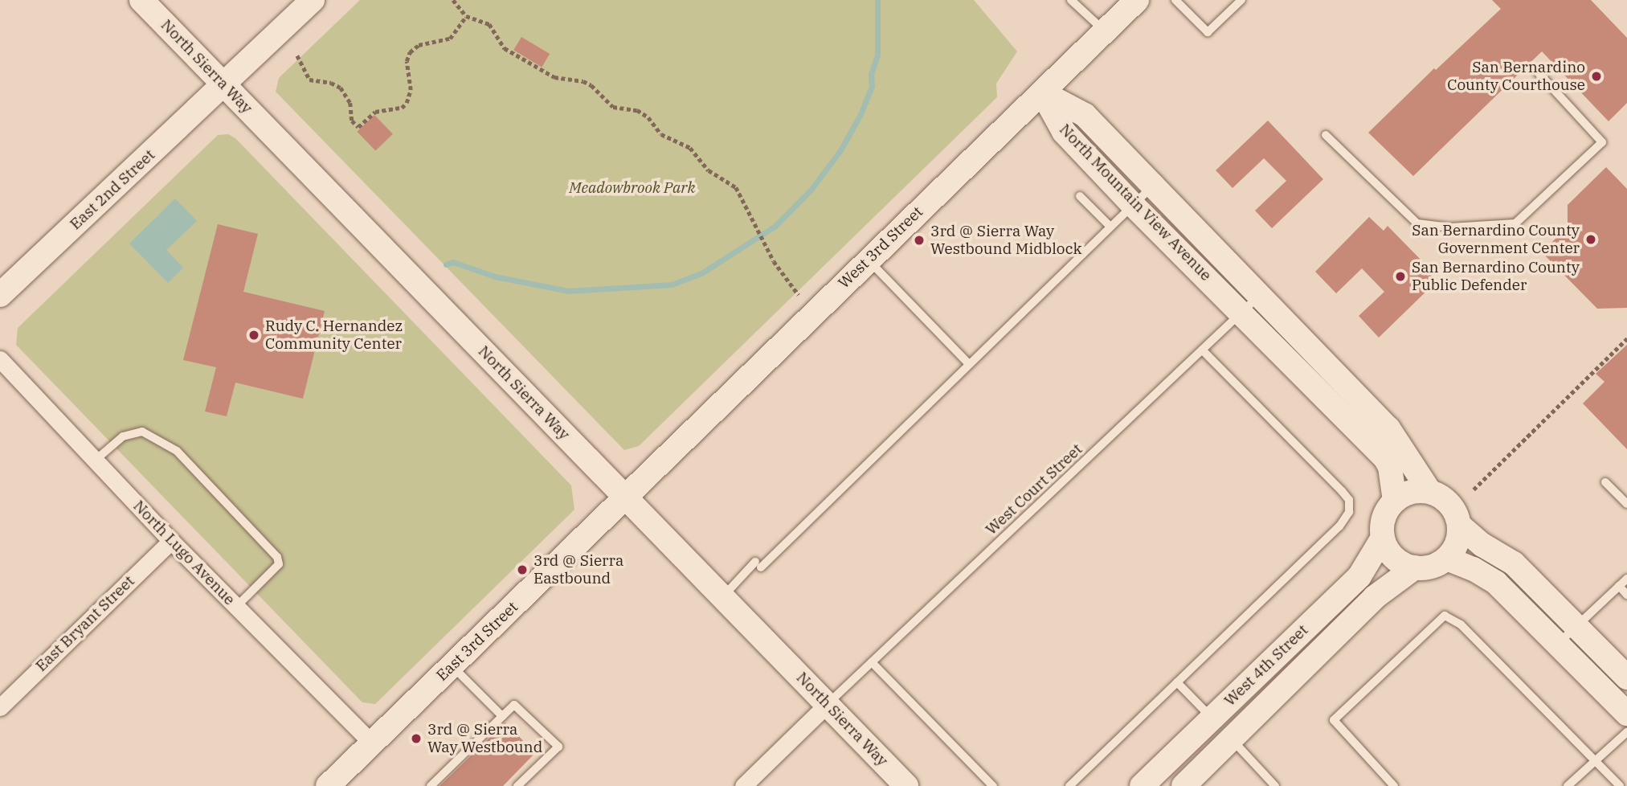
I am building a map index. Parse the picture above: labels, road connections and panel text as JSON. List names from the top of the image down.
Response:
{
  "streets": {
    "street": [
      "North Sierra Way",
      "East 2nd Street",
      "North Mountain View Avenue",
      "West 3rd Street",
      "North Lugo Avenue",
      "East Bryant Street",
      "East 3rd Street",
      "West 4th Street"
    ],
    "lane": ["West Court Street"]
  },
  "crossings": [
    ["North Sierra Way", "East 2nd Street"],
    ["North Sierra Way", "West 3rd Street"],
    ["North Sierra Way", "West Court Street"],
    ["North Sierra Way", "East 3rd Street"],
    ["North Mountain View Avenue", "West 3rd Street"],
    ["North Mountain View Avenue", "West Court Street"],
    ["North Mountain View Avenue", "West 4th Street"],
    ["West 3rd Street", "East 3rd Street"],
    ["North Lugo Avenue", "East Bryant Street"],
    ["North Lugo Avenue", "East 3rd Street"]
  ],
  "parks": ["Meadowbrook Park"],
  "places": [
    "San Bernardino County Courthouse",
    "San Bernardino County Government Center",
    "3rd @ Sierra Way Westbound Midblock",
    "San Bernardino County Public Defender",
    "Rudy C. Hernandez Community Center",
    "3rd @ Sierra Eastbound",
    "3rd @ Sierra Way Westbound"
  ]
}
